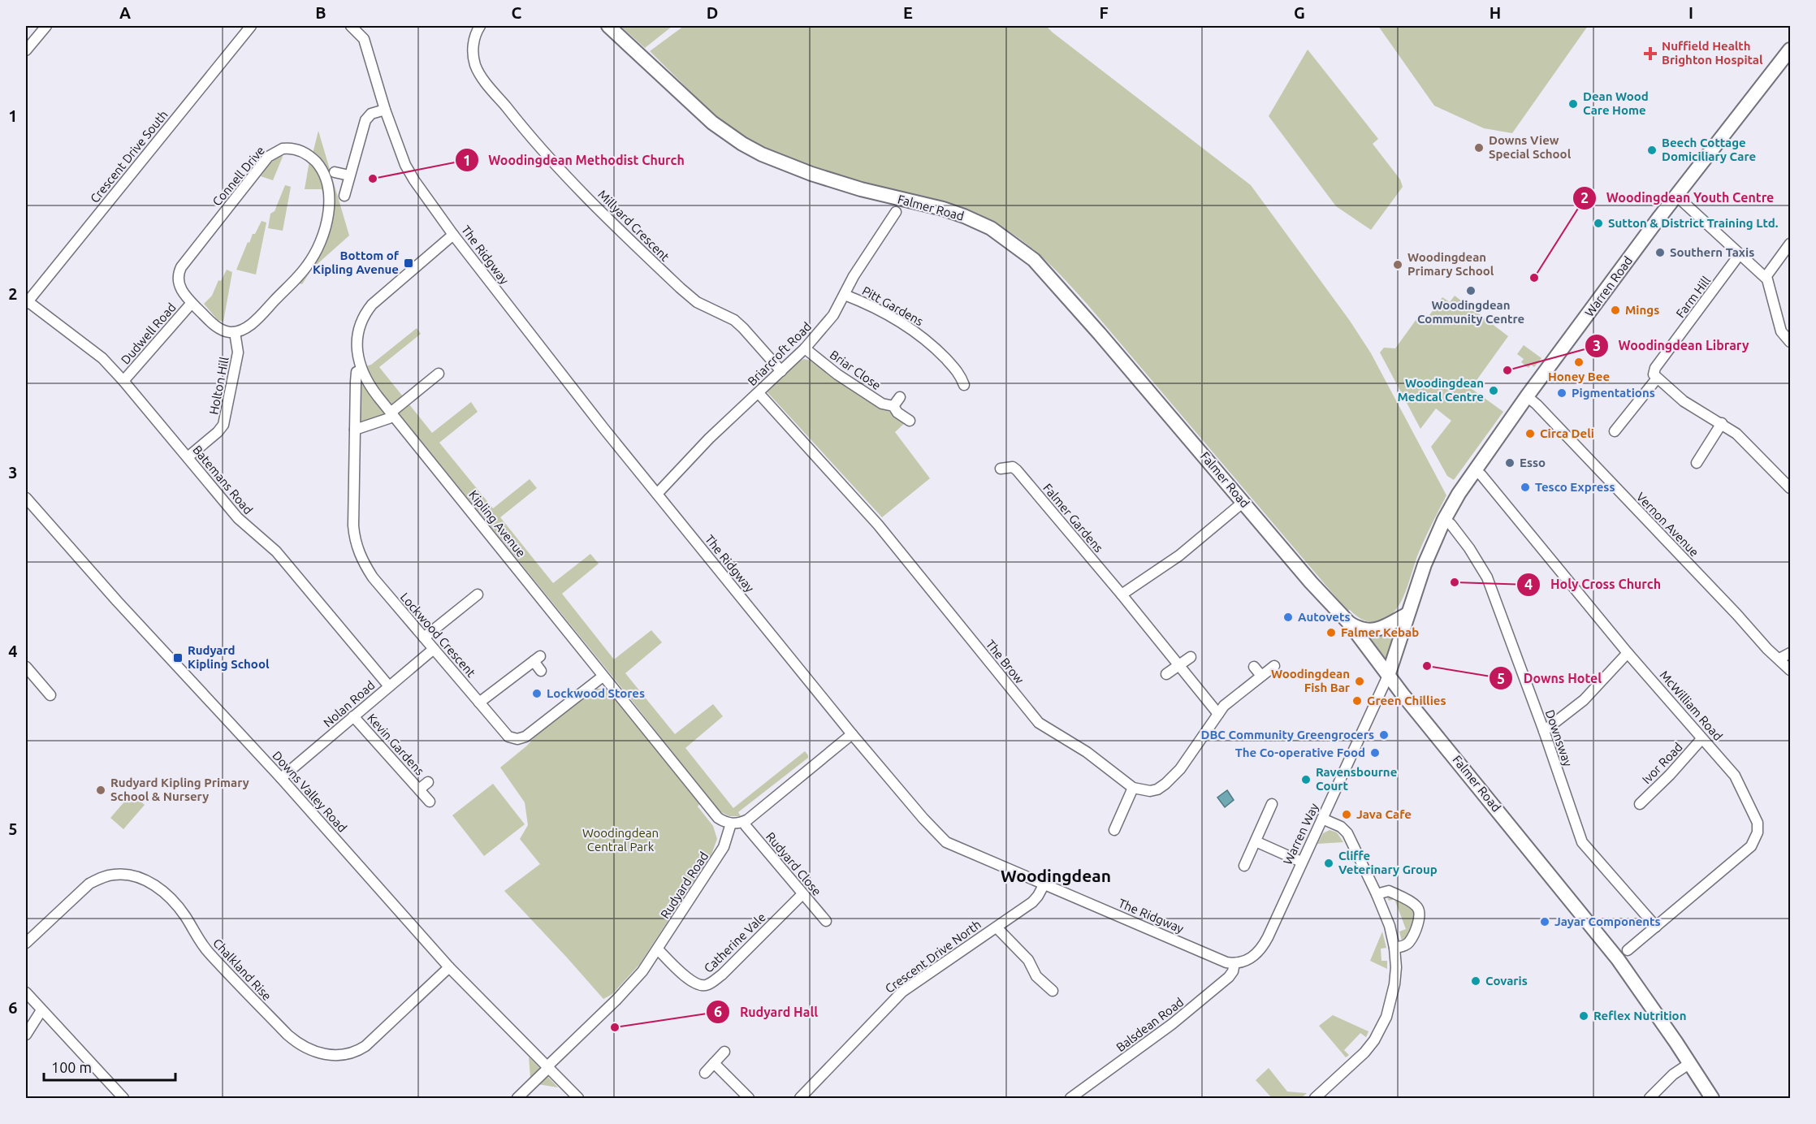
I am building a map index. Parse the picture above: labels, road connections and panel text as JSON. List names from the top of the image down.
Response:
{
  "streets": {
    "main road": ["Falmer Road", "Warren Road"],
    "street": [
      "Crescent Drive South",
      "Connell Drive",
      "Millyard Crescent",
      "The Ridgway",
      "Farm Hill",
      "Pitt Gardens",
      "Dudwell Road",
      "Briarcroft Road",
      "Briar Close",
      "Holton Hill",
      "Batemans Road",
      "Falmer Gardens",
      "Kipling Avenue",
      "Vernon Avenue",
      "Lockwood Crescent",
      "The Brow",
      "Nolan Road",
      "McWilliam Road",
      "Downsway",
      "Kevin Gardens",
      "Ivor Road",
      "Downs Valley Road",
      "Warren Way",
      "Rudyard Close",
      "Rudyard Road",
      "Catherine Vale",
      "Crescent Drive North",
      "Chalkland Rise",
      "Balsdean Road"
    ]
  },
  "crossings": [
    ["Crescent Drive South", "Batemans Road"],
    ["Connell Drive", "Dudwell Road"],
    ["Connell Drive", "Holton Hill"],
    ["Falmer Road", "Warren Road"],
    ["Falmer Road", "Warren Way"],
    ["Millyard Crescent", "Briarcroft Road"],
    ["The Ridgway", "Briarcroft Road"],
    ["The Ridgway", "Kipling Avenue"],
    ["The Ridgway", "Warren Way"],
    ["The Ridgway", "Crescent Drive North"],
    ["The Ridgway", "Balsdean Road"],
    ["Warren Road", "Vernon Avenue"],
    ["Warren Road", "McWilliam Road"],
    ["Warren Road", "Downsway"],
    ["Warren Road", "Warren Way"],
    ["Pitt Gardens", "Briarcroft Road"],
    ["Dudwell Road", "Batemans Road"],
    ["Briarcroft Road", "Briar Close"],
    ["Briarcroft Road", "The Brow"],
    ["Holton Hill", "Batemans Road"],
    ["Batemans Road", "Nolan Road"],
    ["Kipling Avenue", "Lockwood Crescent"],
    ["Kipling Avenue", "Rudyard Road"],
    ["Lockwood Crescent", "Nolan Road"],
    ["Nolan Road", "Kevin Gardens"],
    ["Nolan Road", "Downs Valley Road"],
    ["McWilliam Road", "Downsway"],
    ["McWilliam Road", "Ivor Road"],
    ["Downs Valley Road", "Rudyard Road"],
    ["Downs Valley Road", "Chalkland Rise"],
    ["Warren Way", "Balsdean Road"],
    ["Rudyard Close", "Catherine Vale"],
    ["Rudyard Road", "Catherine Vale"]
  ],
  "districts": ["Woodingdean"],
  "parks": ["Woodingdean Central Park"],
  "places": {
    "health": ["Nuffield Health Brighton Hospital"],
    "other": [
      "Dean Wood Care Home",
      "Downs View Special School",
      "Beech Cottage Domiciliary Care",
      "Woodingdean Methodist Church",
      "Sutton & District Training Ltd.",
      "Southern Taxis",
      "Woodingdean Primary School",
      "Woodingdean Youth Centre",
      "Woodingdean Community Centre",
      "Mings",
      "Honey Bee",
      "Woodingdean Library",
      "Woodingdean Medical Centre",
      "Pigmentations",
      "Circa Deli",
      "Esso",
      "Tesco Express",
      "Holy Cross Church",
      "Autovets",
      "Falmer Kebab",
      "Downs Hotel",
      "Woodingdean Fish Bar",
      "Lockwood Stores",
      "Green Chillies",
      "DBC Community Greengrocers",
      "The Co-operative Food",
      "Ravensbourne Court",
      "Rudyard Kipling Primary School & Nursery",
      "Java Cafe",
      "Cliffe Veterinary Group",
      "Jayar Components",
      "Covaris",
      "Reflex Nutrition",
      "Rudyard Hall"
    ],
    "transit": ["Bottom of Kipling Avenue", "Rudyard Kipling School"]
  },
  "scale_bar": "100 m",
  "grid": {
    "columns": [
      "A",
      "B",
      "C",
      "D",
      "E",
      "F",
      "G",
      "H",
      "I"
    ],
    "rows": [
      "1",
      "2",
      "3",
      "4",
      "5",
      "6"
    ]
  }
}
